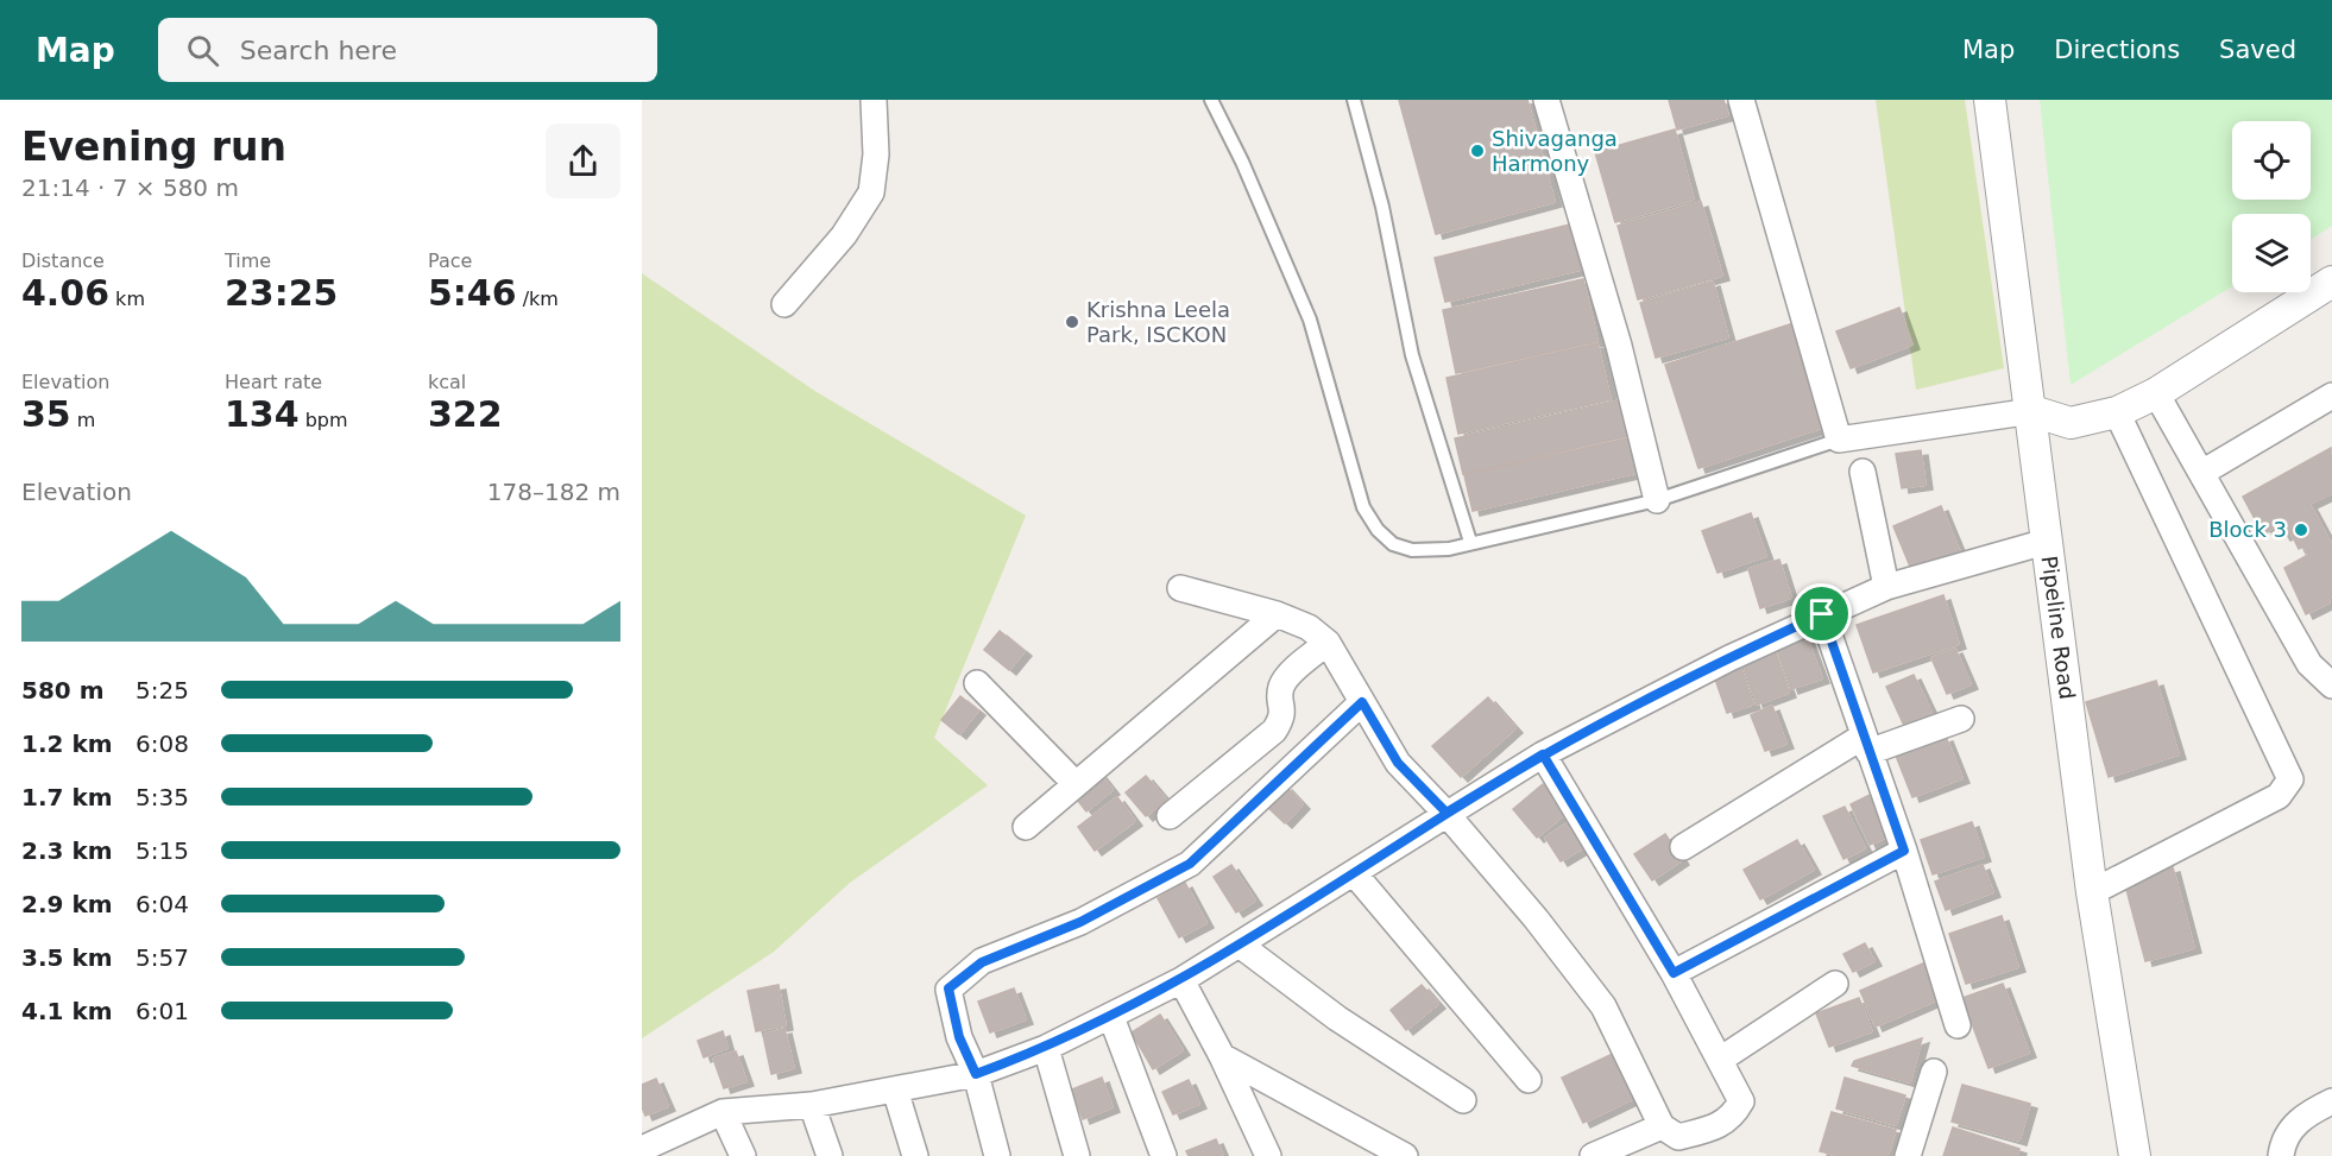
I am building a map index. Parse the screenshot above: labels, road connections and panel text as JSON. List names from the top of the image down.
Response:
{
  "streets": {
    "street": ["Pipeline Road"]
  },
  "places": ["Shivaganga Harmony", "Krishna Leela Park, ISCKON", "Block 3"],
  "page": {
    "header": "Map",
    "search": "Search here",
    "nav": ["Map", "Directions", "Saved"],
    "heading": ["Evening run", "21:14 · 7 × 580 m"],
    "stats": [
      ["Distance", "4.06 km"],
      ["Time", "23:25"],
      ["Pace", "5:46 /km"],
      ["Elevation", "35 m"],
      ["Heart rate", "134 bpm"],
      ["kcal", "322"]
    ],
    "chart": ["Elevation", "178–182 m"],
    "list": [
      {
        "name": "580 m",
        "note": "5:25"
      },
      {
        "name": "1.2 km",
        "note": "6:08"
      },
      {
        "name": "1.7 km",
        "note": "5:35"
      },
      {
        "name": "2.3 km",
        "note": "5:15"
      },
      {
        "name": "2.9 km",
        "note": "6:04"
      },
      {
        "name": "3.5 km",
        "note": "5:57"
      },
      {
        "name": "4.1 km",
        "note": "6:01"
      }
    ]
  }
}
